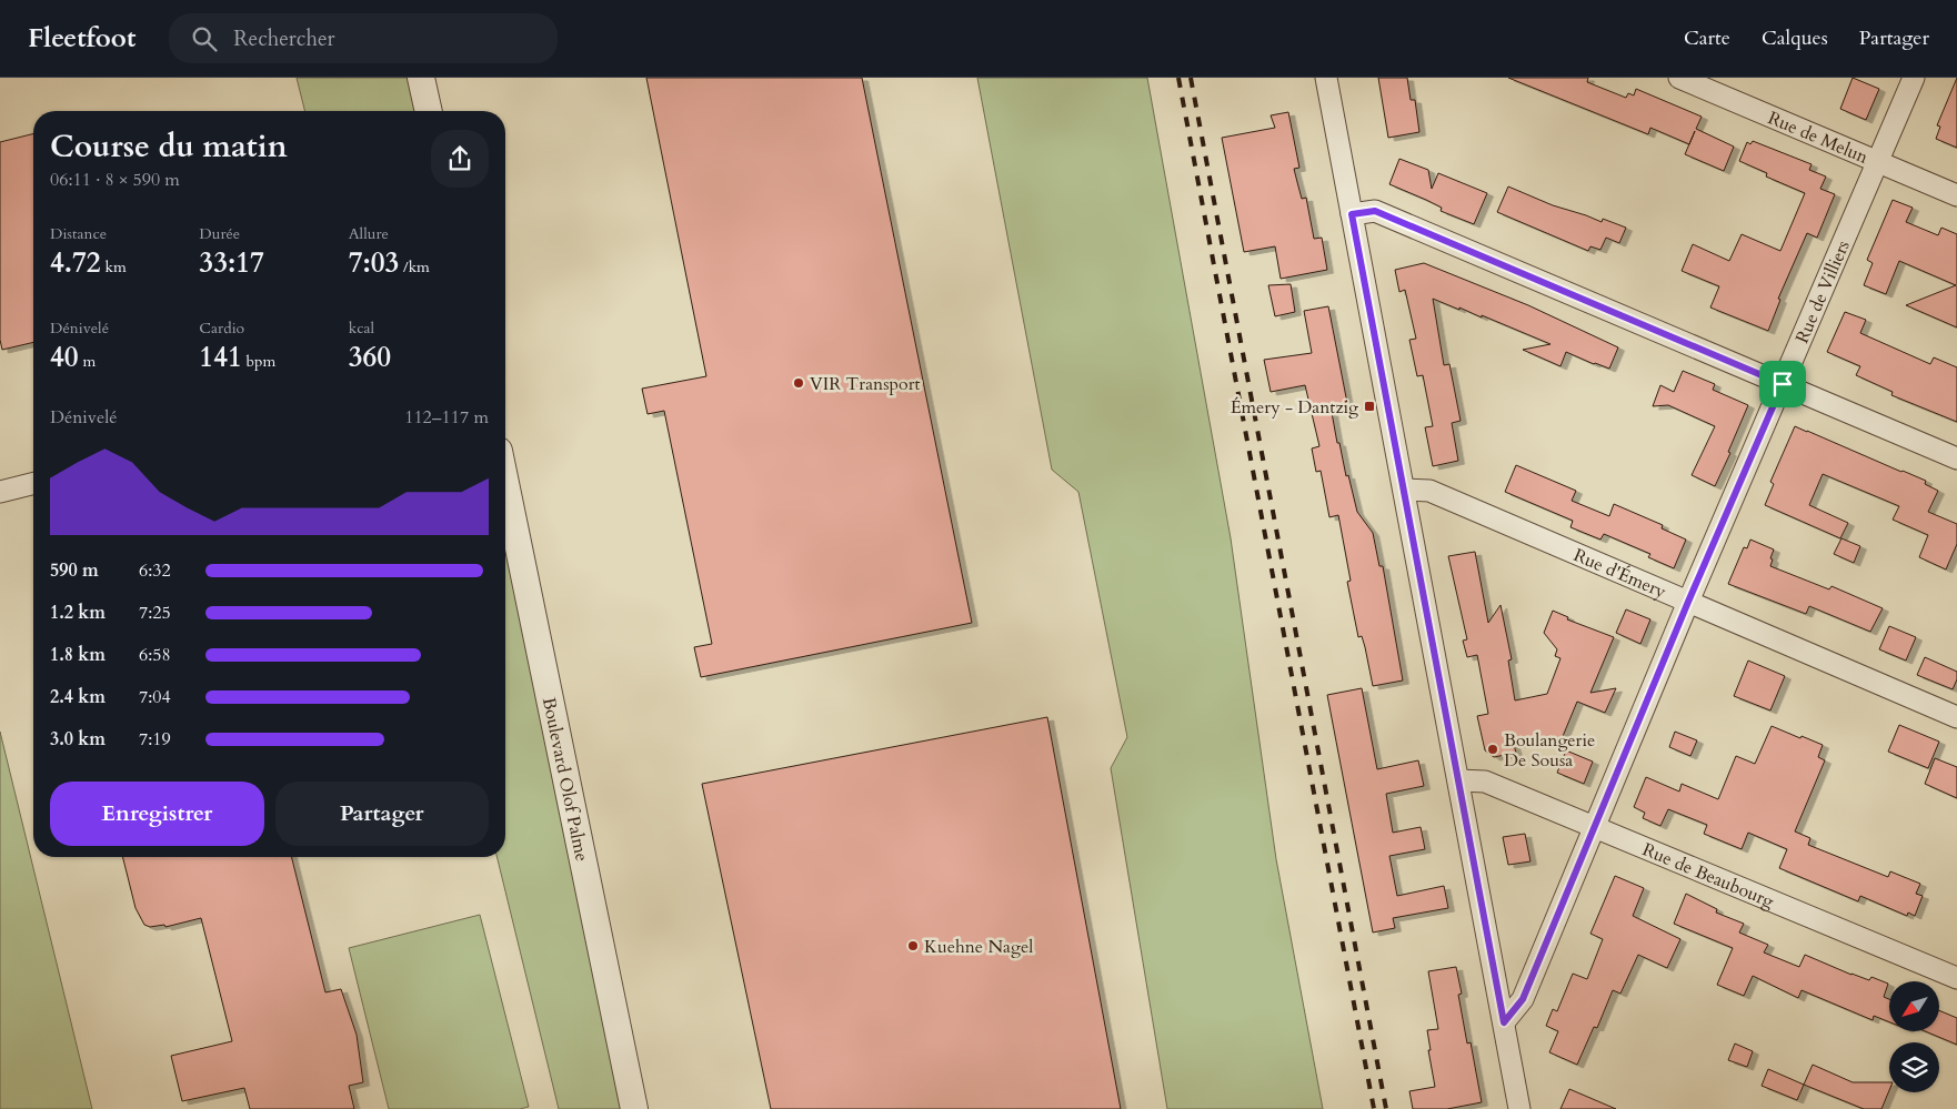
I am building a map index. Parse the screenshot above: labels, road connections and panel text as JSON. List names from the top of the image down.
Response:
{
  "streets": {
    "street": [
      "Rue de Melun",
      "Rue de Villiers",
      "Rue d'Émery",
      "Boulevard Olof Palme",
      "Rue de Beaubourg"
    ]
  },
  "crossings": [
    ["Rue de Melun", "Rue de Villiers"],
    ["Rue de Villiers", "Rue d'Émery"],
    ["Rue de Villiers", "Rue de Beaubourg"]
  ],
  "places": {
    "other": ["VIR Transport", "Boulangerie De Sousa", "Kuehne Nagel"],
    "transit": ["Émery - Dantzig"]
  },
  "north": "bottom left",
  "page": {
    "header": "Fleetfoot",
    "search": "Rechercher",
    "nav": ["Carte", "Calques", "Partager"],
    "heading": ["Course du matin", "06:11 · 8 × 590 m"],
    "stats": [
      ["Distance", "4.72 km"],
      ["Durée", "33:17"],
      ["Allure", "7:03 /km"],
      ["Dénivelé", "40 m"],
      ["Cardio", "141 bpm"],
      ["kcal", "360"]
    ],
    "chart": ["Dénivelé", "112–117 m"],
    "list": [
      {
        "name": "590 m",
        "note": "6:32"
      },
      {
        "name": "1.2 km",
        "note": "7:25"
      },
      {
        "name": "1.8 km",
        "note": "6:58"
      },
      {
        "name": "2.4 km",
        "note": "7:04"
      },
      {
        "name": "3.0 km",
        "note": "7:19"
      }
    ],
    "buttons": ["Enregistrer", "Partager"]
  }
}
